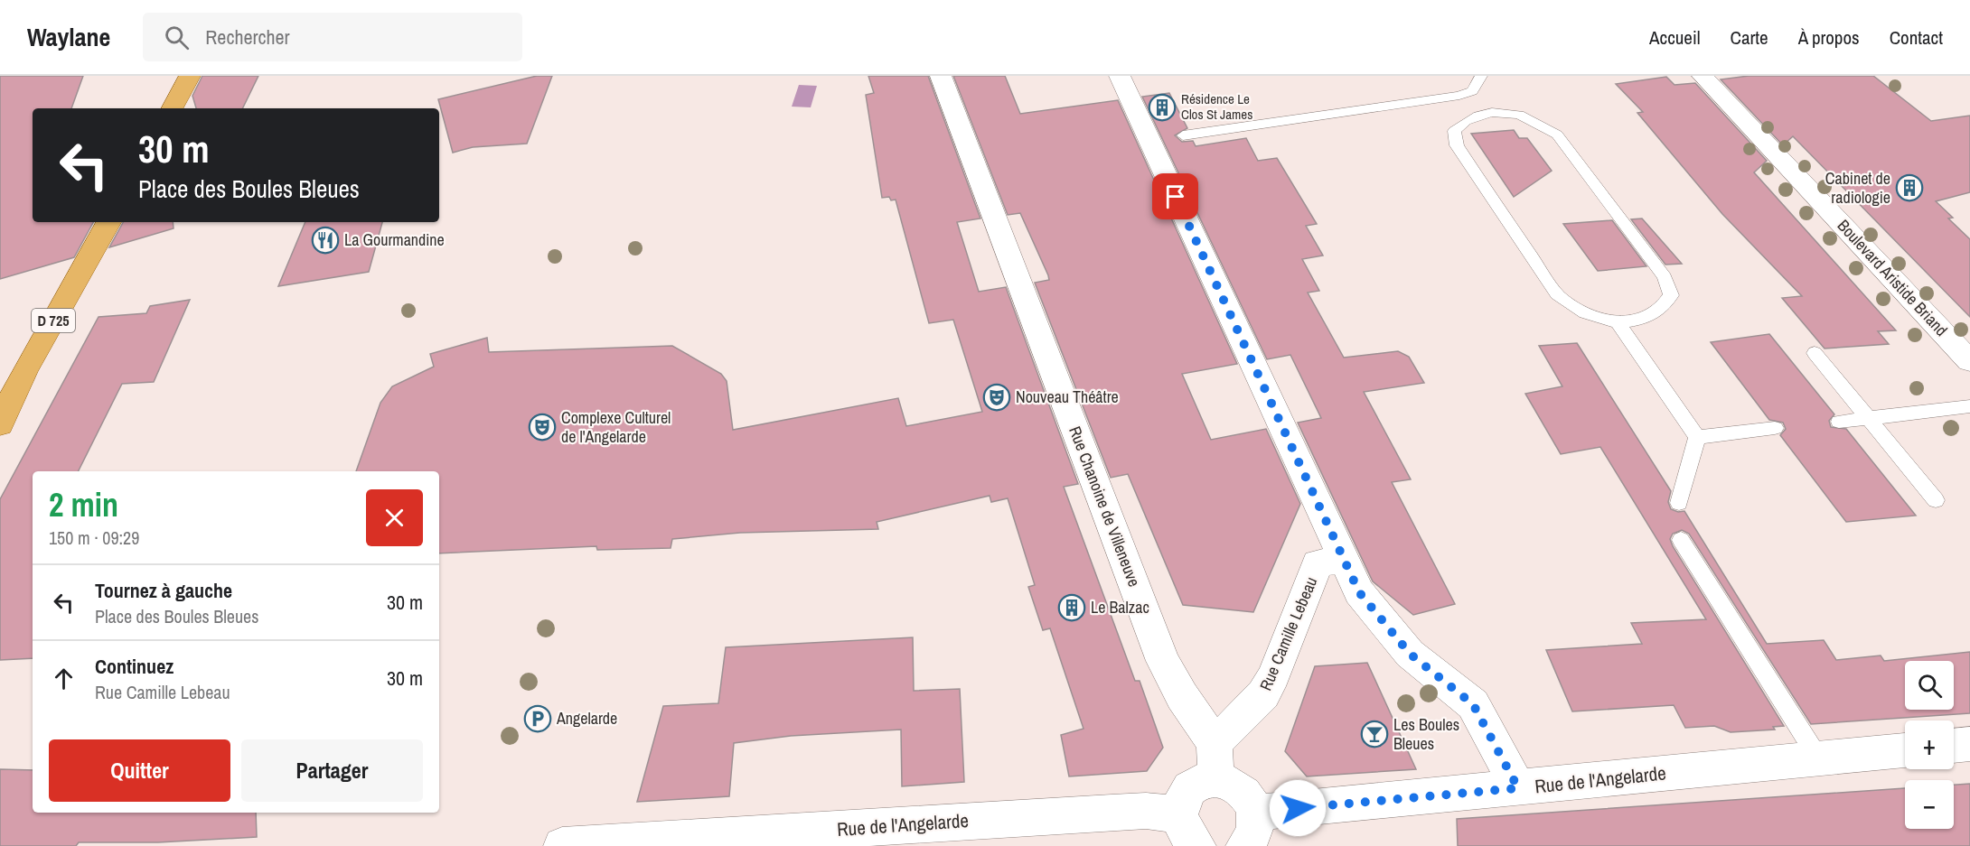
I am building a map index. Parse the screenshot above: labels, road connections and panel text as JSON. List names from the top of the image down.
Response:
{
  "streets": {
    "main road": ["D 725"],
    "street": [
      "Boulevard Aristide Briand",
      "Rue Chanoine de Villeneuve",
      "Rue Camille Lebeau",
      "Rue de l'Angelarde"
    ]
  },
  "crossings": [
    ["Rue Chanoine de Villeneuve", "Rue Camille Lebeau"]
  ],
  "places": {
    "building": ["Résidence Le Clos St James", "Cabinet de radiologie", "Le Balzac"],
    "restaurant": ["La Gourmandine"],
    "theatre": ["Nouveau Théâtre", "Complexe Culturel de l'Angelarde"],
    "parking": ["Angelarde"],
    "bar": ["Les Boules Bleues"]
  },
  "page": {
    "header": "Waylane",
    "search": "Rechercher",
    "nav": [
      "Accueil",
      "Carte",
      "À propos",
      "Contact"
    ],
    "turn": ["30 m", "Place des Boules Bleues"],
    "heading": ["2 min", "150 m · 09:29"],
    "list": [
      {
        "name": "Tournez à gauche",
        "note": "Place des Boules Bleues",
        "value": "30 m"
      },
      {
        "name": "Continuez",
        "note": "Rue Camille Lebeau",
        "value": "30 m"
      }
    ],
    "map_buttons": ["+", "−"],
    "buttons": ["Quitter", "Partager"]
  }
}
